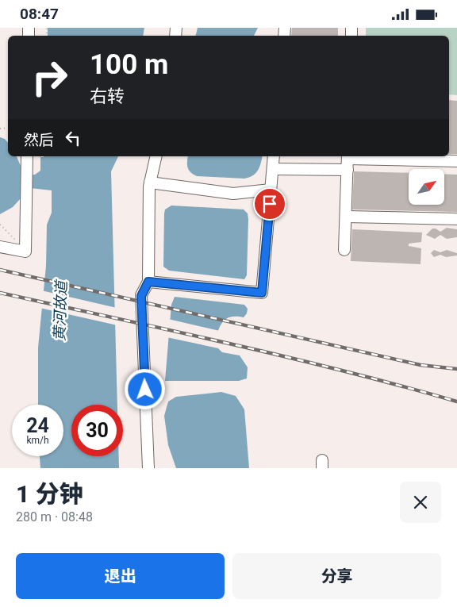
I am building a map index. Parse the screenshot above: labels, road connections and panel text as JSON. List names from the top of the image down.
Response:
{
  "water": ["黄河故道"],
  "north": "top right",
  "page": {
    "status": "08:47",
    "turn": ["100 m", "右转"],
    "then": "然后",
    "speed": "24 km/h",
    "limit": "30",
    "heading": ["1 分钟", "280 m · 08:48"],
    "buttons": ["退出", "分享"]
  }
}
